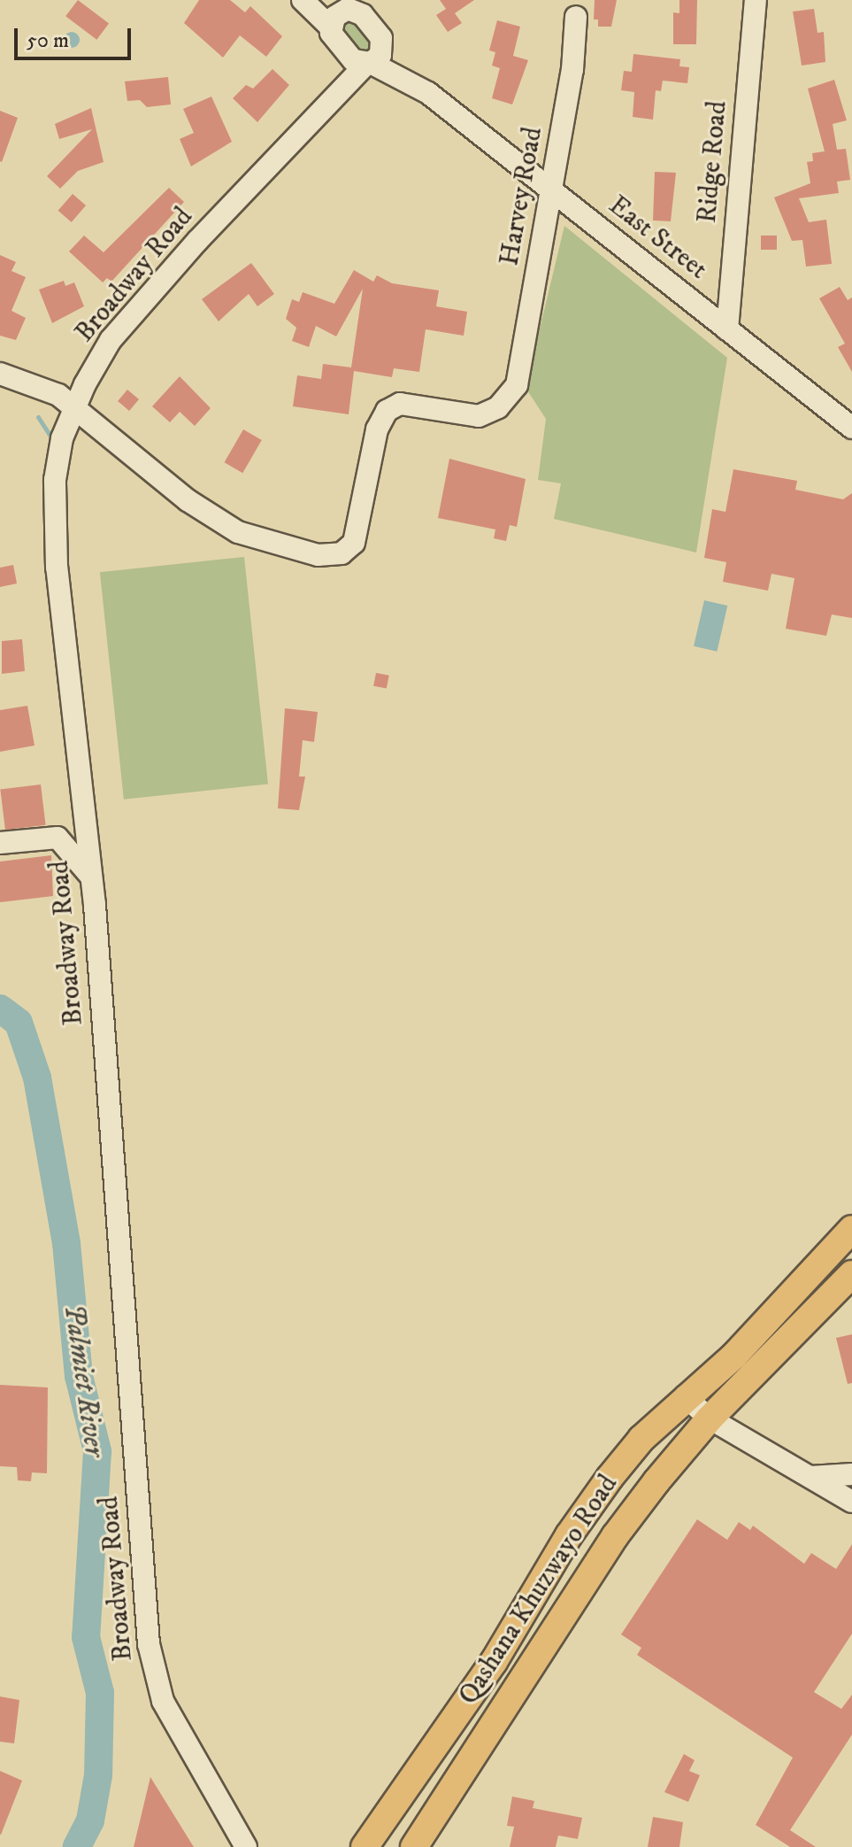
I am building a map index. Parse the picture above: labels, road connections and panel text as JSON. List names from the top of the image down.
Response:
{
  "streets": {
    "main road": ["Qashana Khuzwayo Road"],
    "street": [
      "Ridge Road",
      "Harvey Road",
      "East Street",
      "Broadway Road"
    ]
  },
  "crossings": [
    ["Ridge Road", "East Street"],
    ["Harvey Road", "East Street"],
    ["Harvey Road", "Broadway Road"],
    ["East Street", "Broadway Road"]
  ],
  "water": ["Palmiet River"],
  "scale_bar": "50 m"
}
